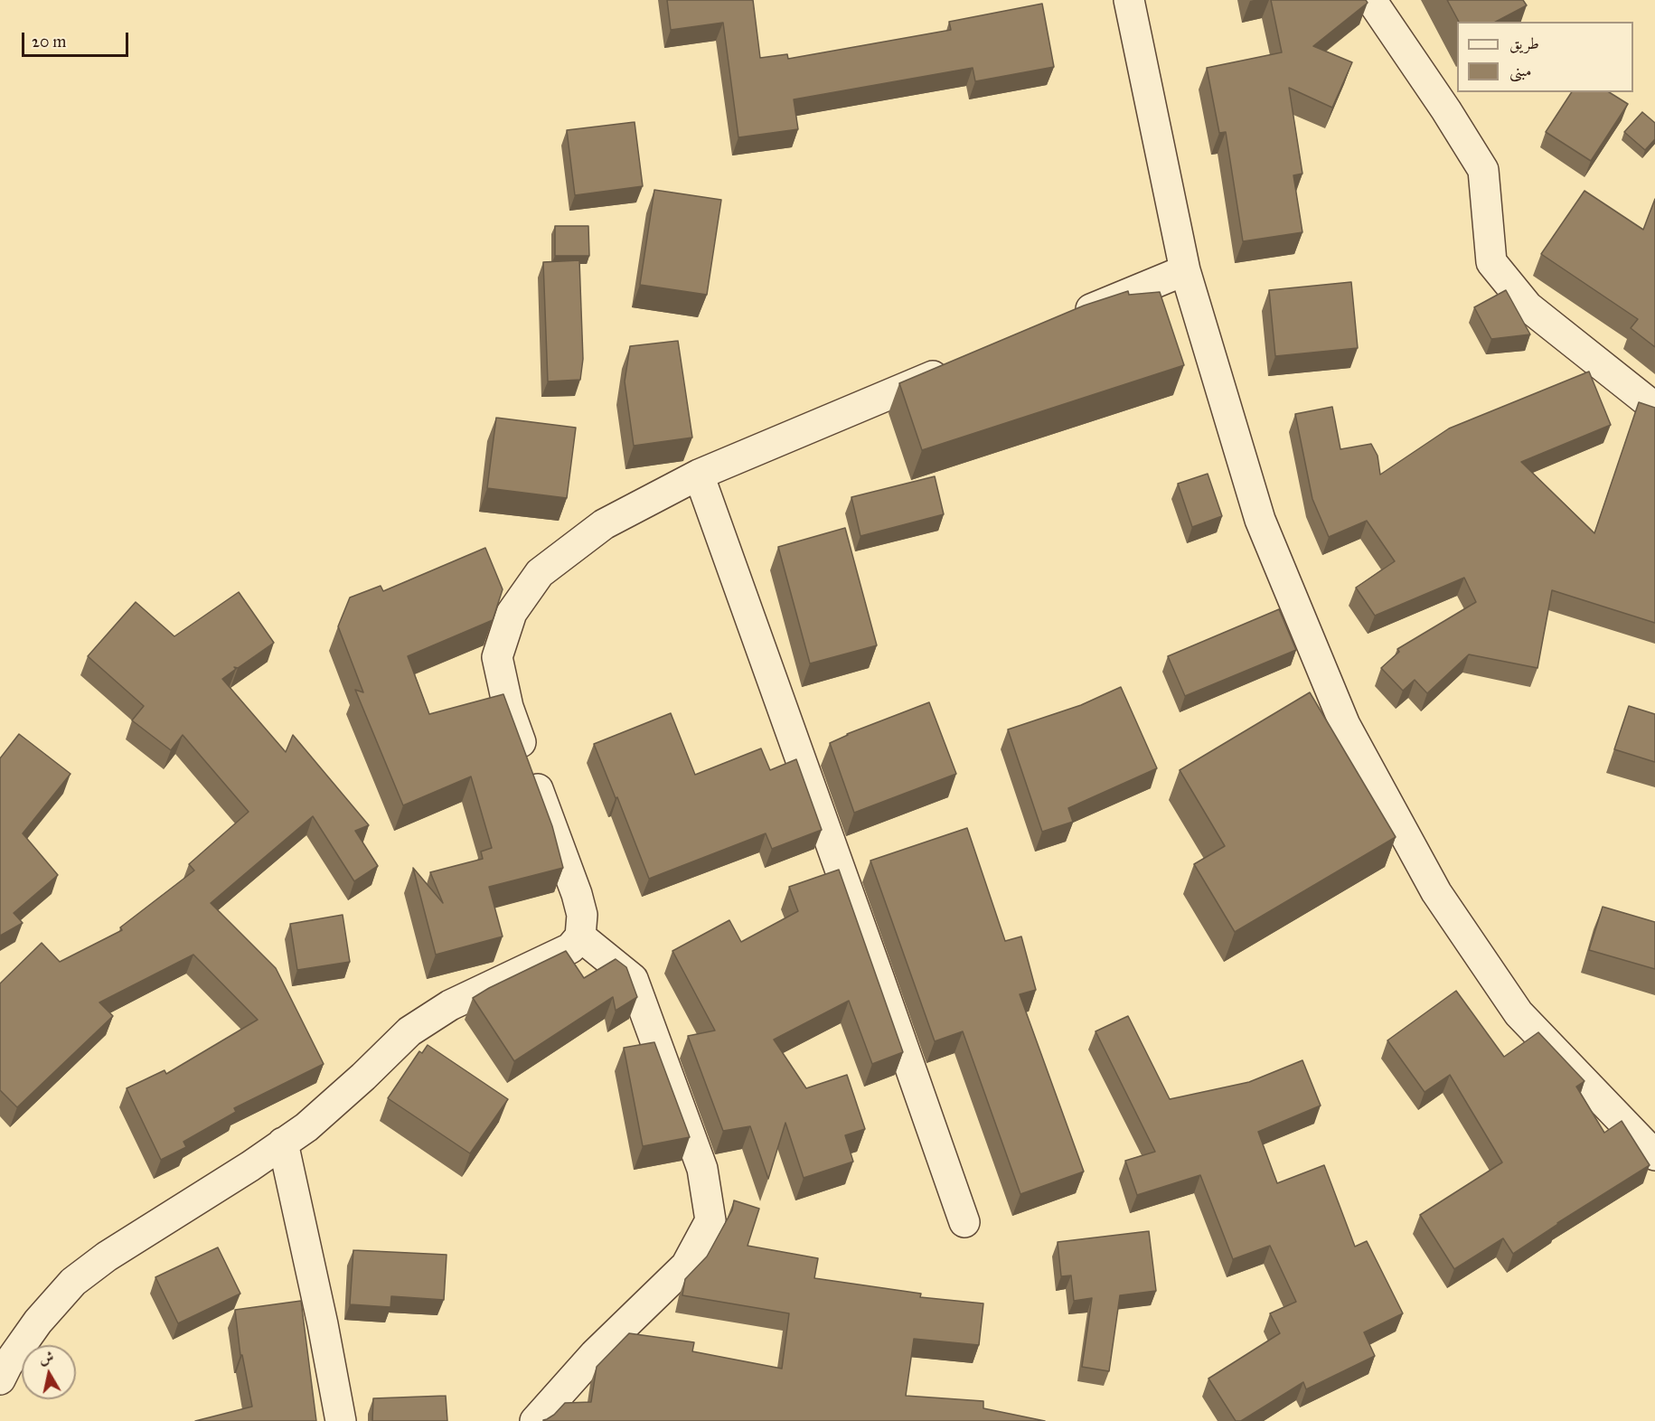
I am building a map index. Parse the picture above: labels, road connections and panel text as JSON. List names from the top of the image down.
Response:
{
  "legend": ["طريق", "مبنى"],
  "scale_bar": "20 m",
  "north": "top"
}
